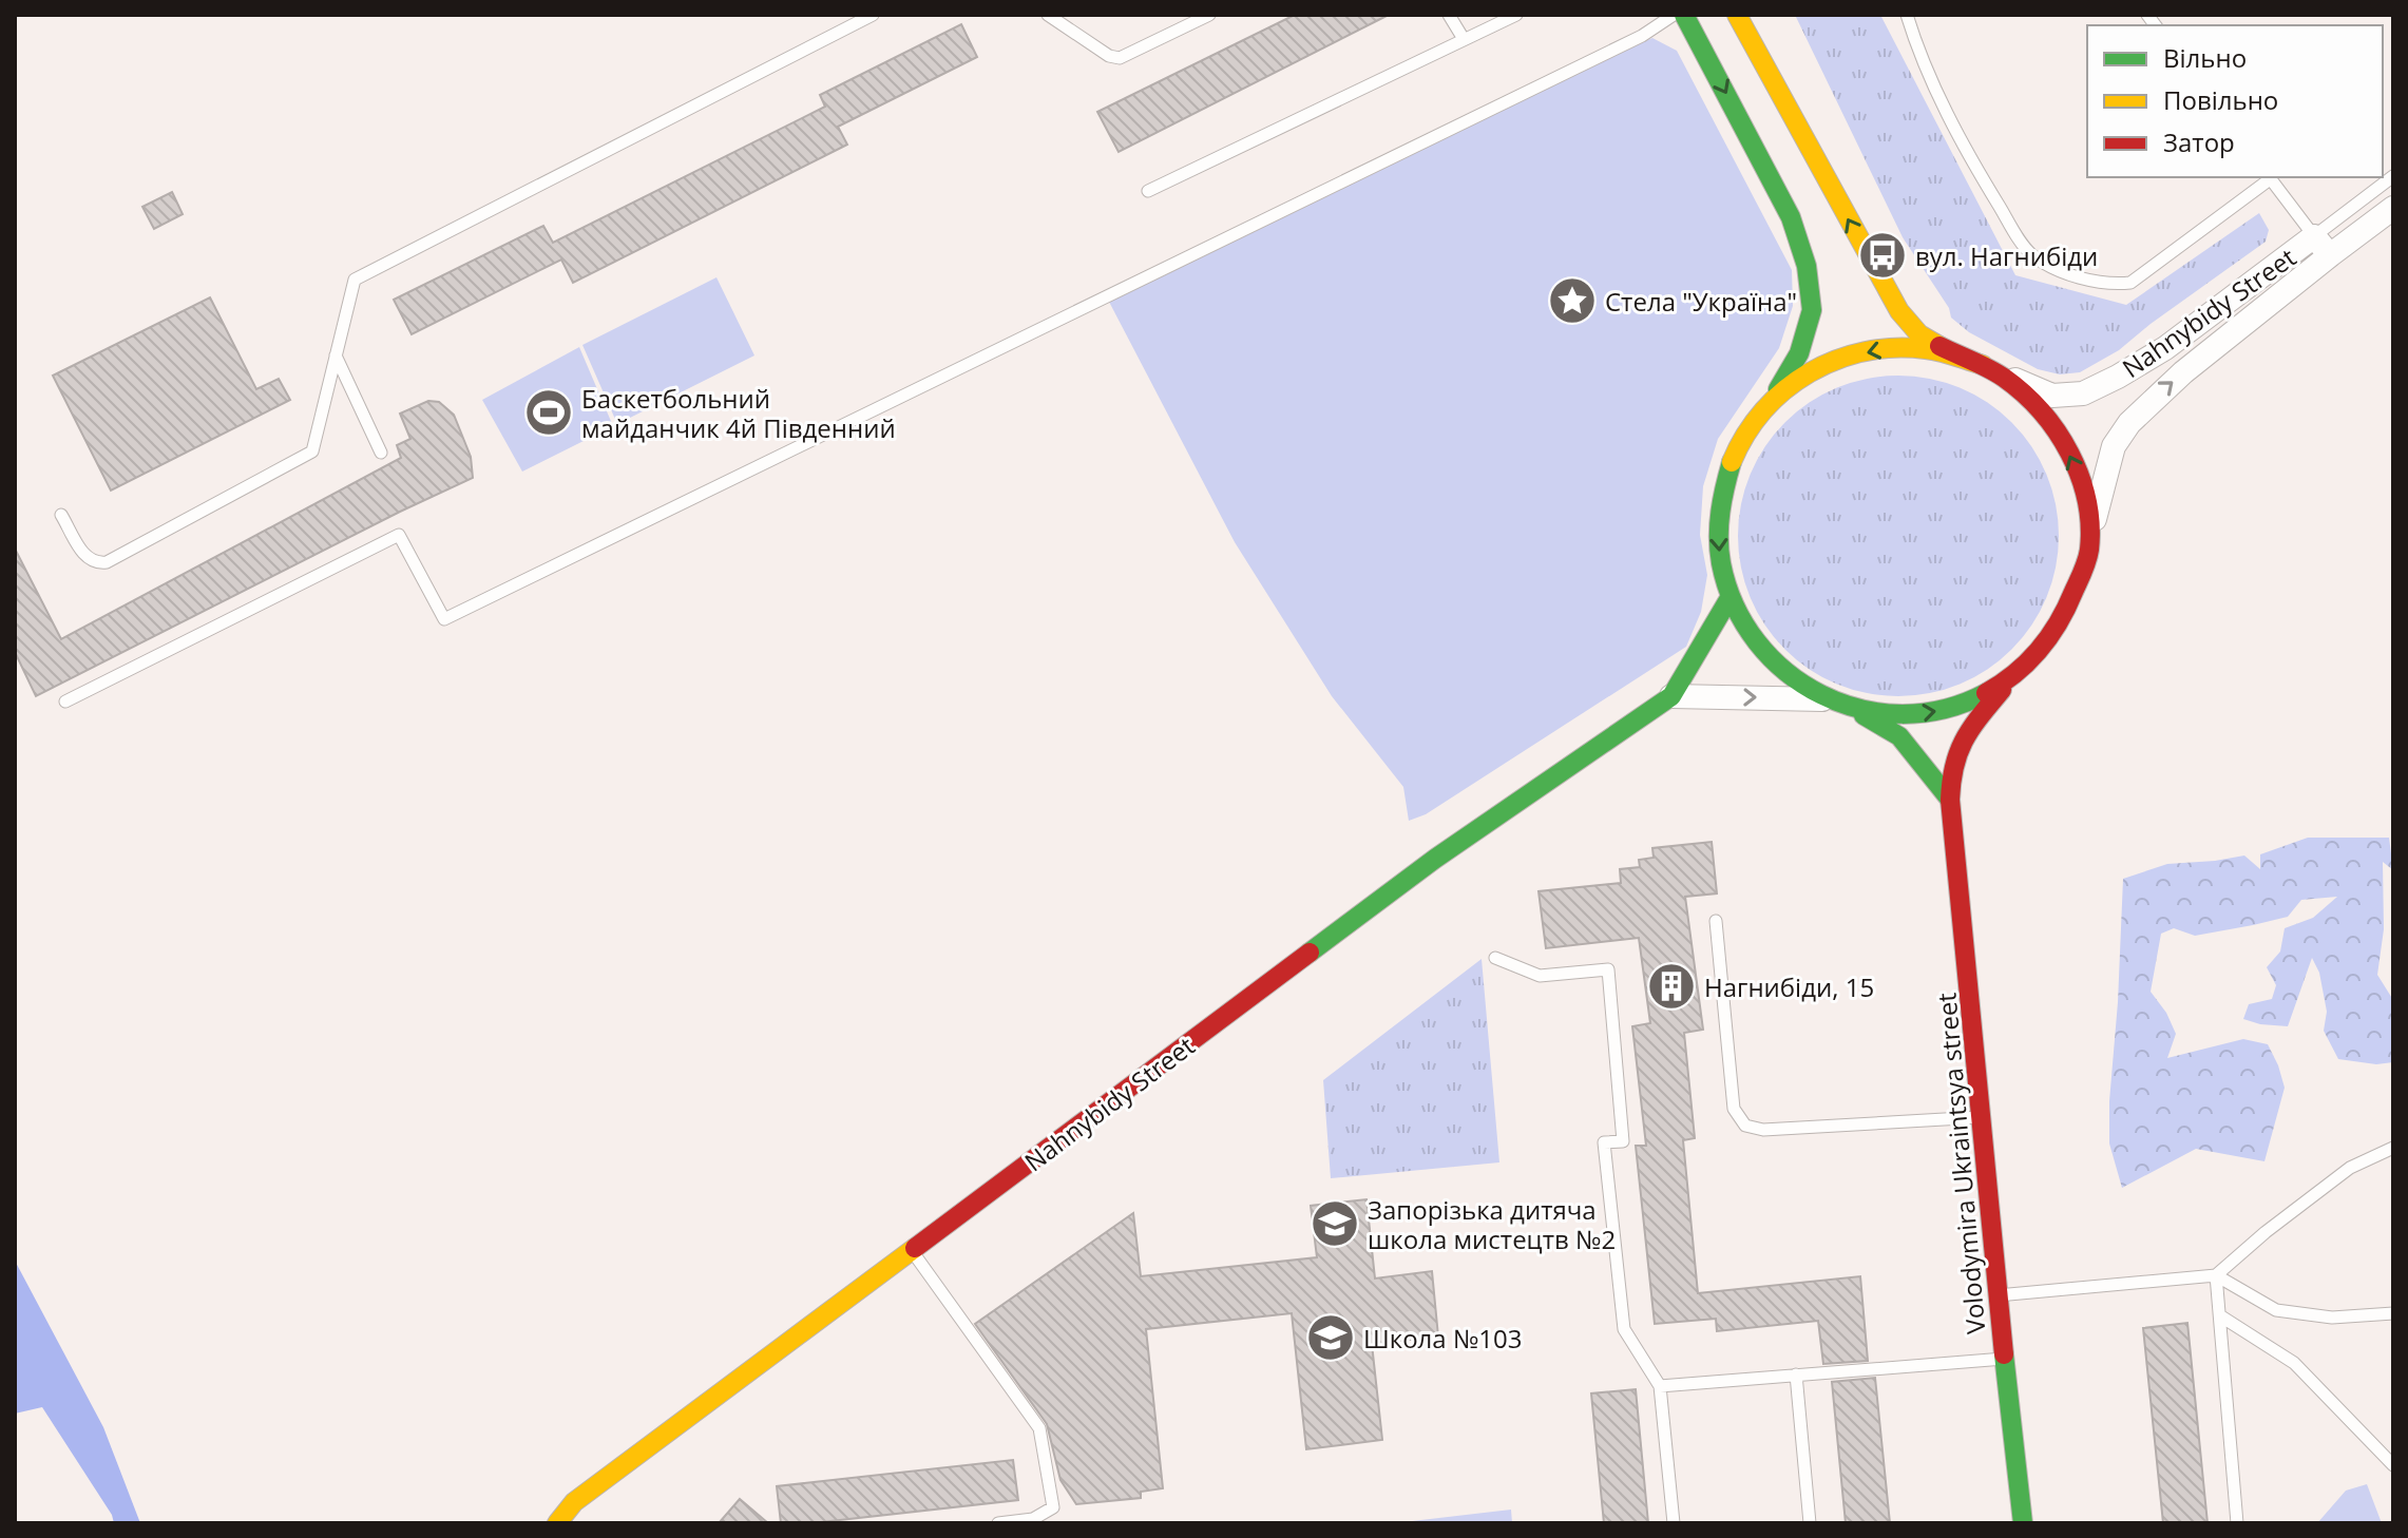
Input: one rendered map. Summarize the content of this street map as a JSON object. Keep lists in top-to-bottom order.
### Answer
{
  "streets": {
    "street": ["Nahnybidy Street", "Volodymira Ukraintsya street"]
  },
  "crossings": [
    ["Nahnybidy Street", "Volodymira Ukraintsya street"]
  ],
  "places": {
    "bus stop": ["вул. Нагнибіди"],
    "place": ["Стела \"Україна\""],
    "sports": ["Баскетбольний майданчик 4й Південний"],
    "building": ["Нагнибіди, 15"],
    "school or university": ["Запорізька дитяча школа мистецтв №2", "Школа №103"]
  },
  "legend": ["Вільно", "Повільно", "Затор"]
}
